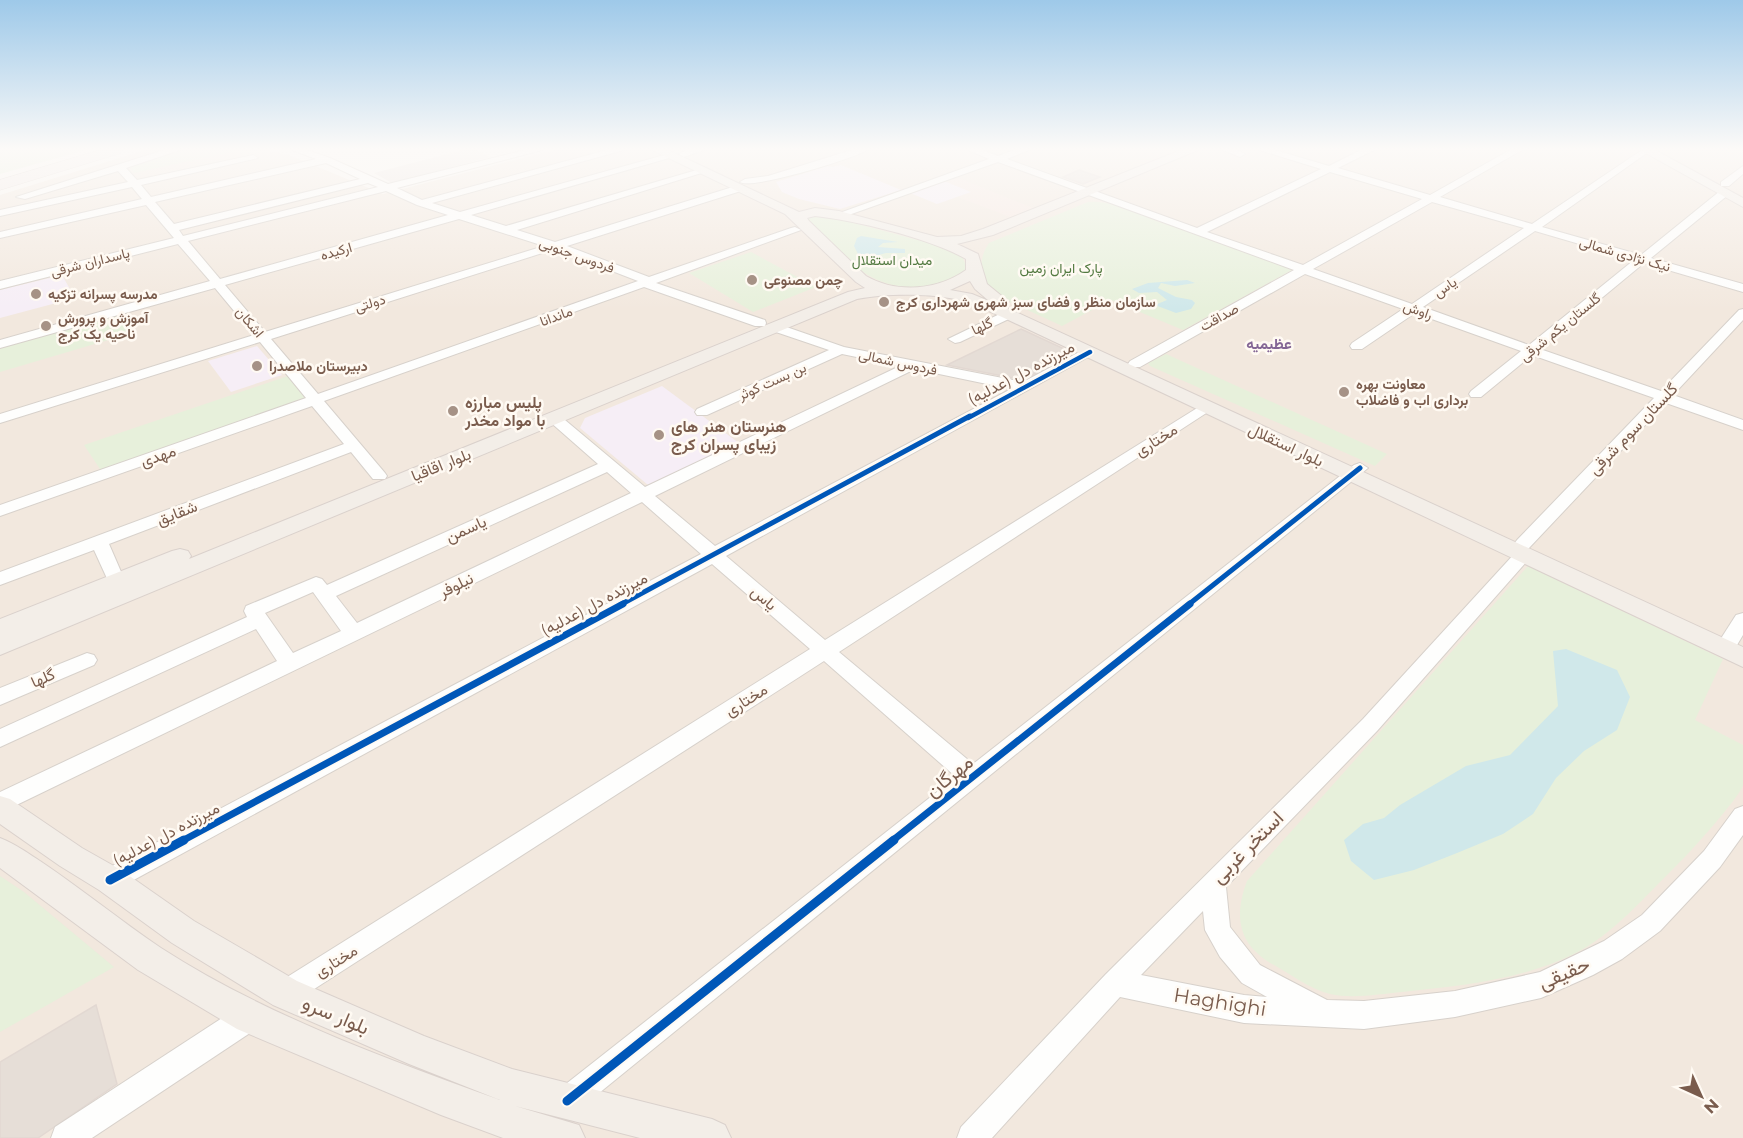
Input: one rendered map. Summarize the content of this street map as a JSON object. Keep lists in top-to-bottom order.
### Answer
{
  "streets": {
    "main road": ["بلوار استقلال", "بلوار اقاقیا", "بلوار سرو"],
    "street": [
      "ارکیده",
      "نیک نژادی شمالی",
      "فردوس جنوبی",
      "پاسداران شرقی",
      "یاس",
      "دولتی",
      "راوش",
      "ماندانا",
      "صداقت",
      "اشکان",
      "گلها",
      "گلستان یکم شرقی",
      "فردوس شمالی",
      "میرزنده دل (عدلیه)",
      "بن بست کوثر",
      "گلستان سوم شرقی",
      "مختاری",
      "مهدی",
      "شقایق",
      "یاسمن",
      "نیلوفر",
      "مهرگان",
      "استخر غربی",
      "حقیقی",
      "Haghighi"
    ]
  },
  "crossings": [
    ["ارکیده", "فردوس جنوبی"],
    ["ارکیده", "اشکان"],
    ["نیک نژادی شمالی", "یاس"],
    ["نیک نژادی شمالی", "گلستان یکم شرقی"],
    ["فردوس جنوبی", "دولتی"],
    ["فردوس جنوبی", "ماندانا"],
    ["فردوس جنوبی", "فردوس شمالی"],
    ["فردوس جنوبی", "بلوار اقاقیا"],
    ["پاسداران شرقی", "اشکان"],
    ["یاس", "راوش"],
    ["یاس", "میرزنده دل (عدلیه)"],
    ["یاس", "مختاری"],
    ["یاس", "بلوار اقاقیا"],
    ["یاس", "یاسمن"],
    ["یاس", "نیلوفر"],
    ["یاس", "مهرگان"],
    ["دولتی", "اشکان"],
    ["راوش", "صداقت"],
    ["راوش", "گلستان یکم شرقی"],
    ["راوش", "گلستان سوم شرقی"],
    ["ماندانا", "اشکان"],
    ["ماندانا", "مهدی"],
    ["صداقت", "بلوار استقلال"],
    ["اشکان", "مهدی"],
    ["اشکان", "بلوار اقاقیا"],
    ["اشکان", "شقایق"],
    ["گلها", "بلوار استقلال"],
    ["فردوس شمالی", "میرزنده دل (عدلیه)"],
    ["فردوس شمالی", "بن بست کوثر"],
    ["فردوس شمالی", "بلوار اقاقیا"],
    ["فردوس شمالی", "نیلوفر"],
    ["میرزنده دل (عدلیه)", "بلوار استقلال"],
    ["میرزنده دل (عدلیه)", "بلوار سرو"],
    ["گلستان سوم شرقی", "بلوار استقلال"],
    ["گلستان سوم شرقی", "استخر غربی"],
    ["مختاری", "بلوار استقلال"],
    ["مختاری", "بلوار سرو"],
    ["بلوار استقلال", "مهرگان"],
    ["بلوار استقلال", "استخر غربی"],
    ["مهرگان", "بلوار سرو"],
    ["استخر غربی", "Haghighi"],
    ["حقیقی", "Haghighi"]
  ],
  "districts": ["عظیمیه"],
  "parks": ["میدان استقلال", "پارک ایران زمین"],
  "places": [
    "چمن مصنوعی",
    "مدرسه پسرانه تزکیه",
    "سازمان منظر و فضای سبز شهری شهرداری کرج",
    "آموزش و پرورش ناحیه یک کرج",
    "دبیرستان ملاصدرا",
    "معاونت بهره برداری اب و فاضلاب",
    "پلیس مبارزه با مواد مخدر",
    "هنرستان هنر های زیبای پسران کرج"
  ],
  "north": "bottom right"
}
